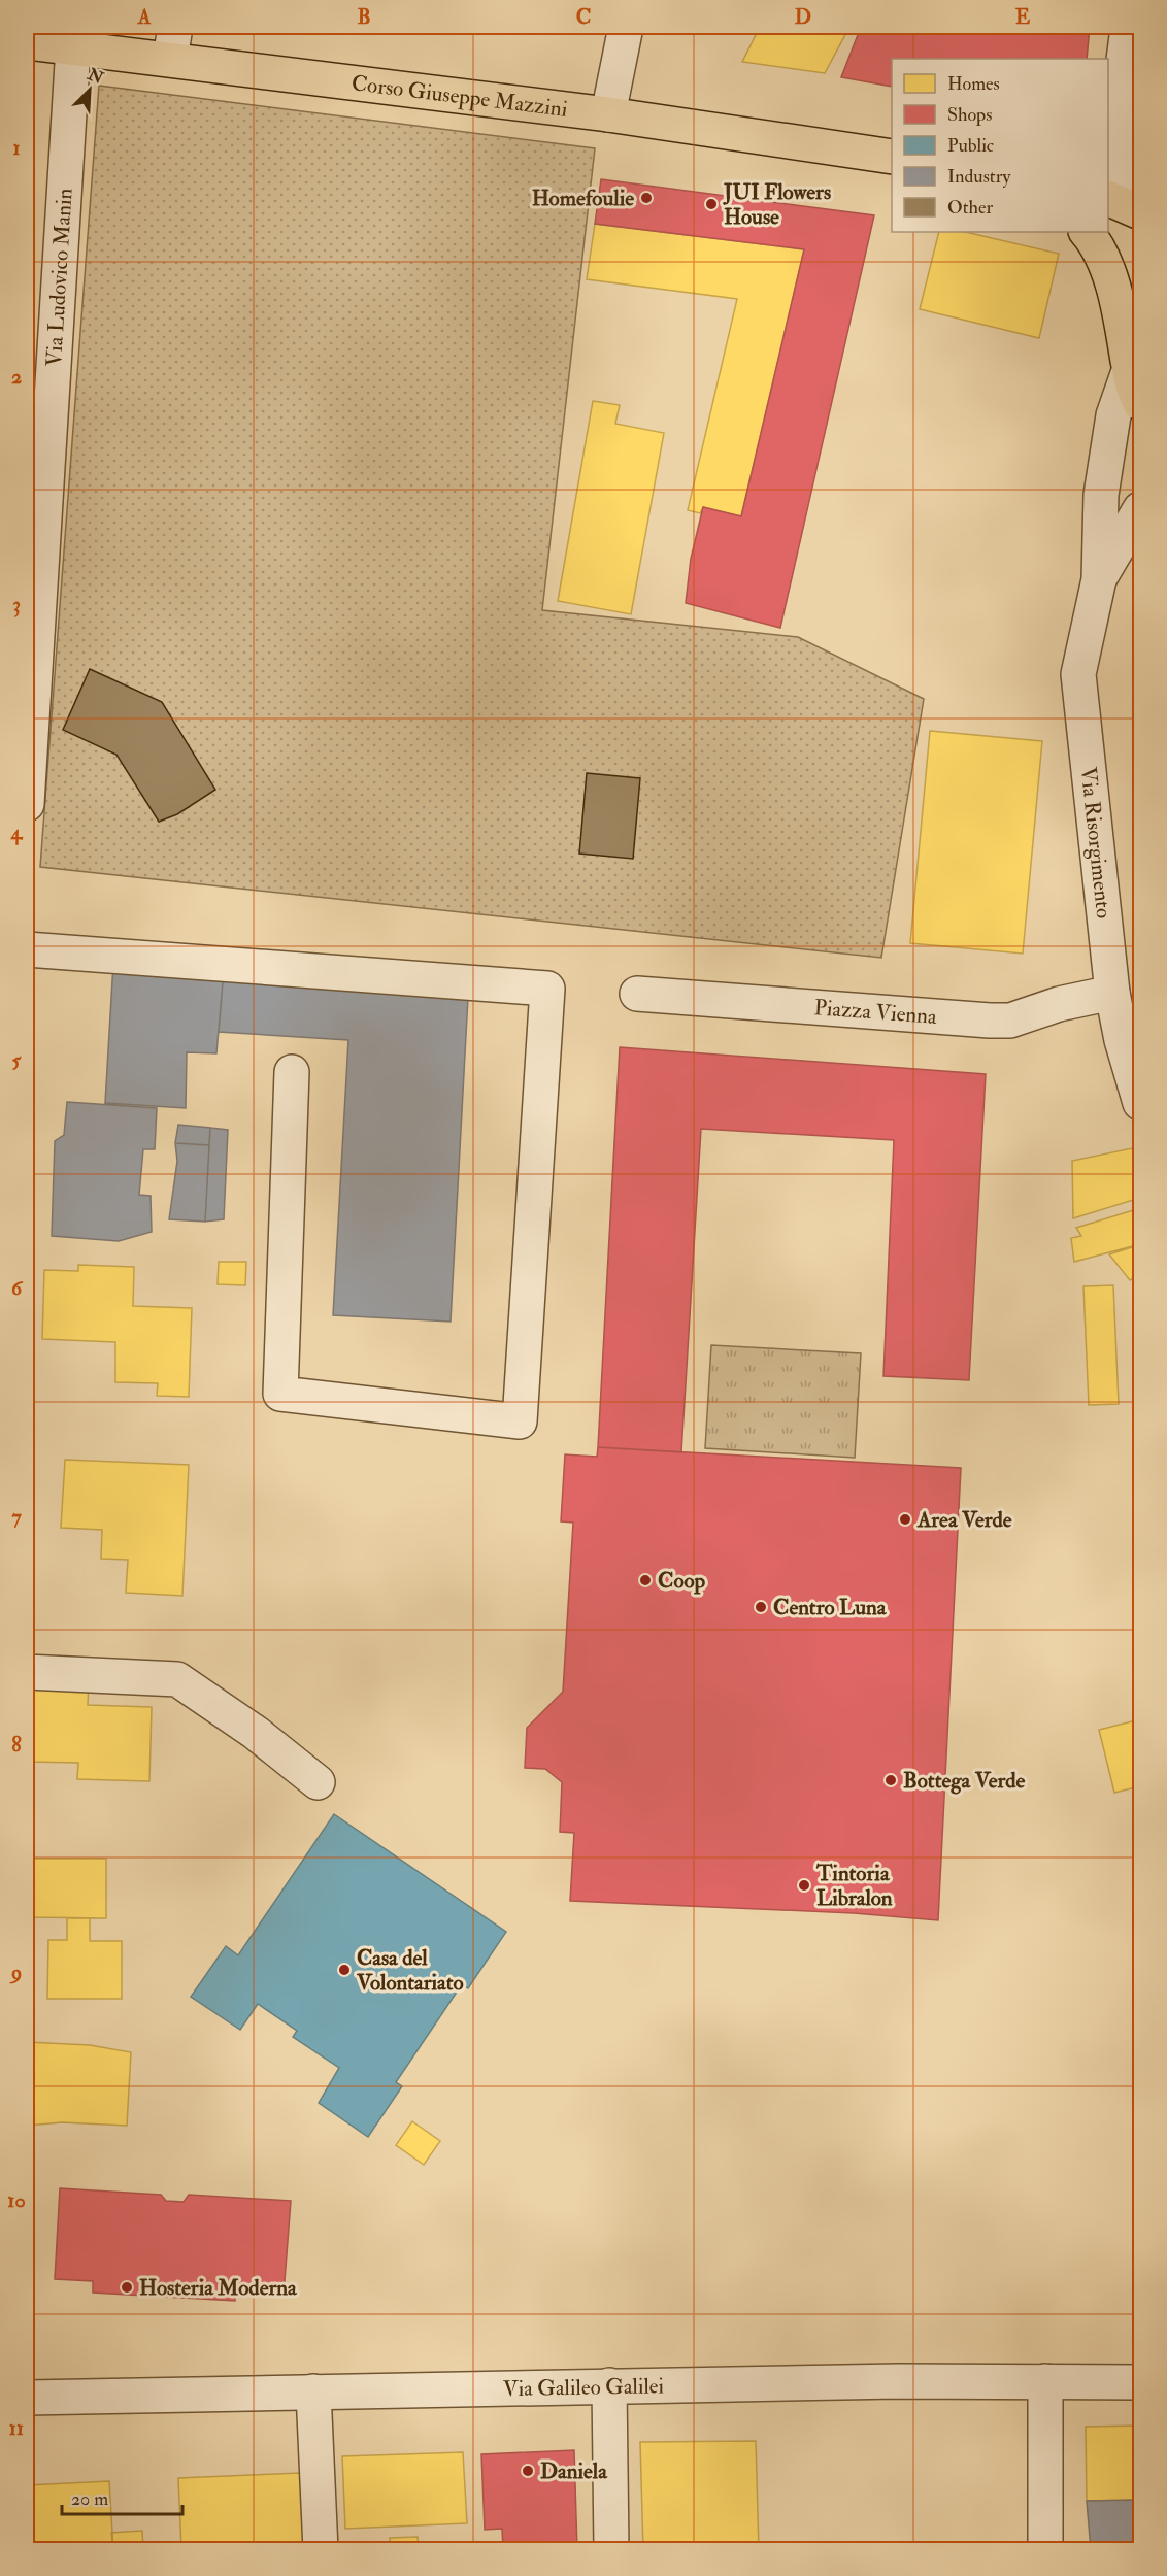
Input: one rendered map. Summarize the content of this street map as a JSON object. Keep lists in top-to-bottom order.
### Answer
{
  "streets": {
    "main road": ["Corso Giuseppe Mazzini"],
    "street": [
      "Via Ludovico Manin",
      "Via Risorgimento",
      "Piazza Vienna",
      "Via Galileo Galilei"
    ]
  },
  "crossings": [
    ["Corso Giuseppe Mazzini", "Via Ludovico Manin"],
    ["Via Risorgimento", "Piazza Vienna"]
  ],
  "places": [
    "Homefoulie",
    "JUI Flowers House",
    "Area Verde",
    "Coop",
    "Centro Luna",
    "Bottega Verde",
    "Tintoria Libralon",
    "Casa del Volontariato",
    "Hosteria Moderna",
    "Daniela"
  ],
  "legend": [
    "Homes",
    "Shops",
    "Public",
    "Industry",
    "Other"
  ],
  "scale_bar": "20 m",
  "north": "top right",
  "grid": {
    "columns": [
      "A",
      "B",
      "C",
      "D",
      "E"
    ],
    "rows": [
      "1",
      "2",
      "3",
      "4",
      "5",
      "6",
      "7",
      "8",
      "9",
      "10",
      "11"
    ]
  }
}
